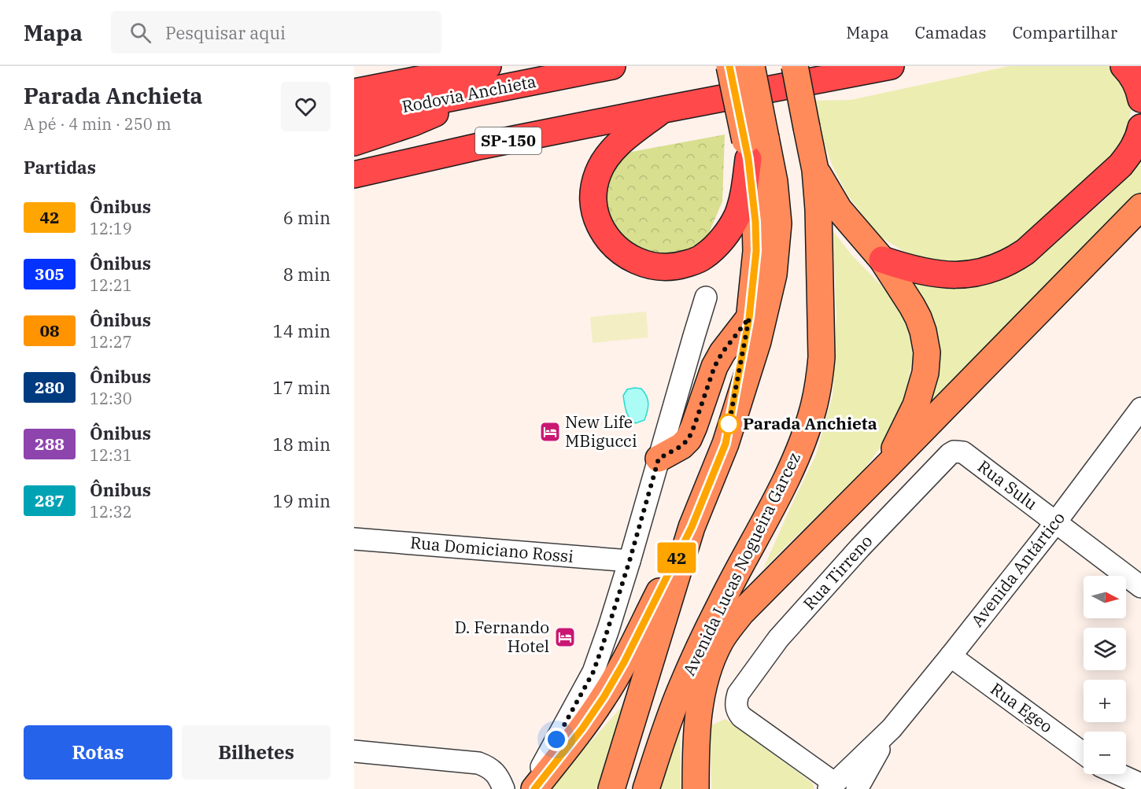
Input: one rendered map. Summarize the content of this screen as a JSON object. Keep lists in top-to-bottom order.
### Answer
{
  "streets": {
    "highway": ["Rodovia Anchieta", "SP-150"],
    "main road": ["Avenida Lucas Nogueira Garcez"],
    "street": [
      "Rua Sulu",
      "Rua Domiciano Rossi",
      "Avenida Antártico",
      "Rua Tirreno",
      "Rua Egeo"
    ]
  },
  "crossings": [
    ["Rua Sulu", "Avenida Antártico"],
    ["Rua Sulu", "Rua Tirreno"],
    ["Avenida Antártico", "Rua Tirreno"],
    ["Avenida Antártico", "Rua Egeo"]
  ],
  "places": {
    "other": ["Parada Anchieta"],
    "hotel": ["New Life MBigucci", "D. Fernando Hotel"]
  },
  "lines": ["bus line 42"],
  "north": "right",
  "page": {
    "header": "Mapa",
    "search": "Pesquisar aqui",
    "nav": ["Mapa", "Camadas", "Compartilhar"],
    "heading": [
      ["Parada Anchieta", "A pé · 4 min · 250 m"],
      "Partidas"
    ],
    "on_map": "42",
    "list": [
      {
        "mark": "42",
        "name": "Ônibus",
        "note": "12:19",
        "value": "6 min"
      },
      {
        "mark": "305",
        "name": "Ônibus",
        "note": "12:21",
        "value": "8 min"
      },
      {
        "mark": "08",
        "name": "Ônibus",
        "note": "12:27",
        "value": "14 min"
      },
      {
        "mark": "280",
        "name": "Ônibus",
        "note": "12:30",
        "value": "17 min"
      },
      {
        "mark": "288",
        "name": "Ônibus",
        "note": "12:31",
        "value": "18 min"
      },
      {
        "mark": "287",
        "name": "Ônibus",
        "note": "12:32",
        "value": "19 min"
      }
    ],
    "map_buttons": ["+", "−"],
    "buttons": ["Rotas", "Bilhetes"]
  }
}
